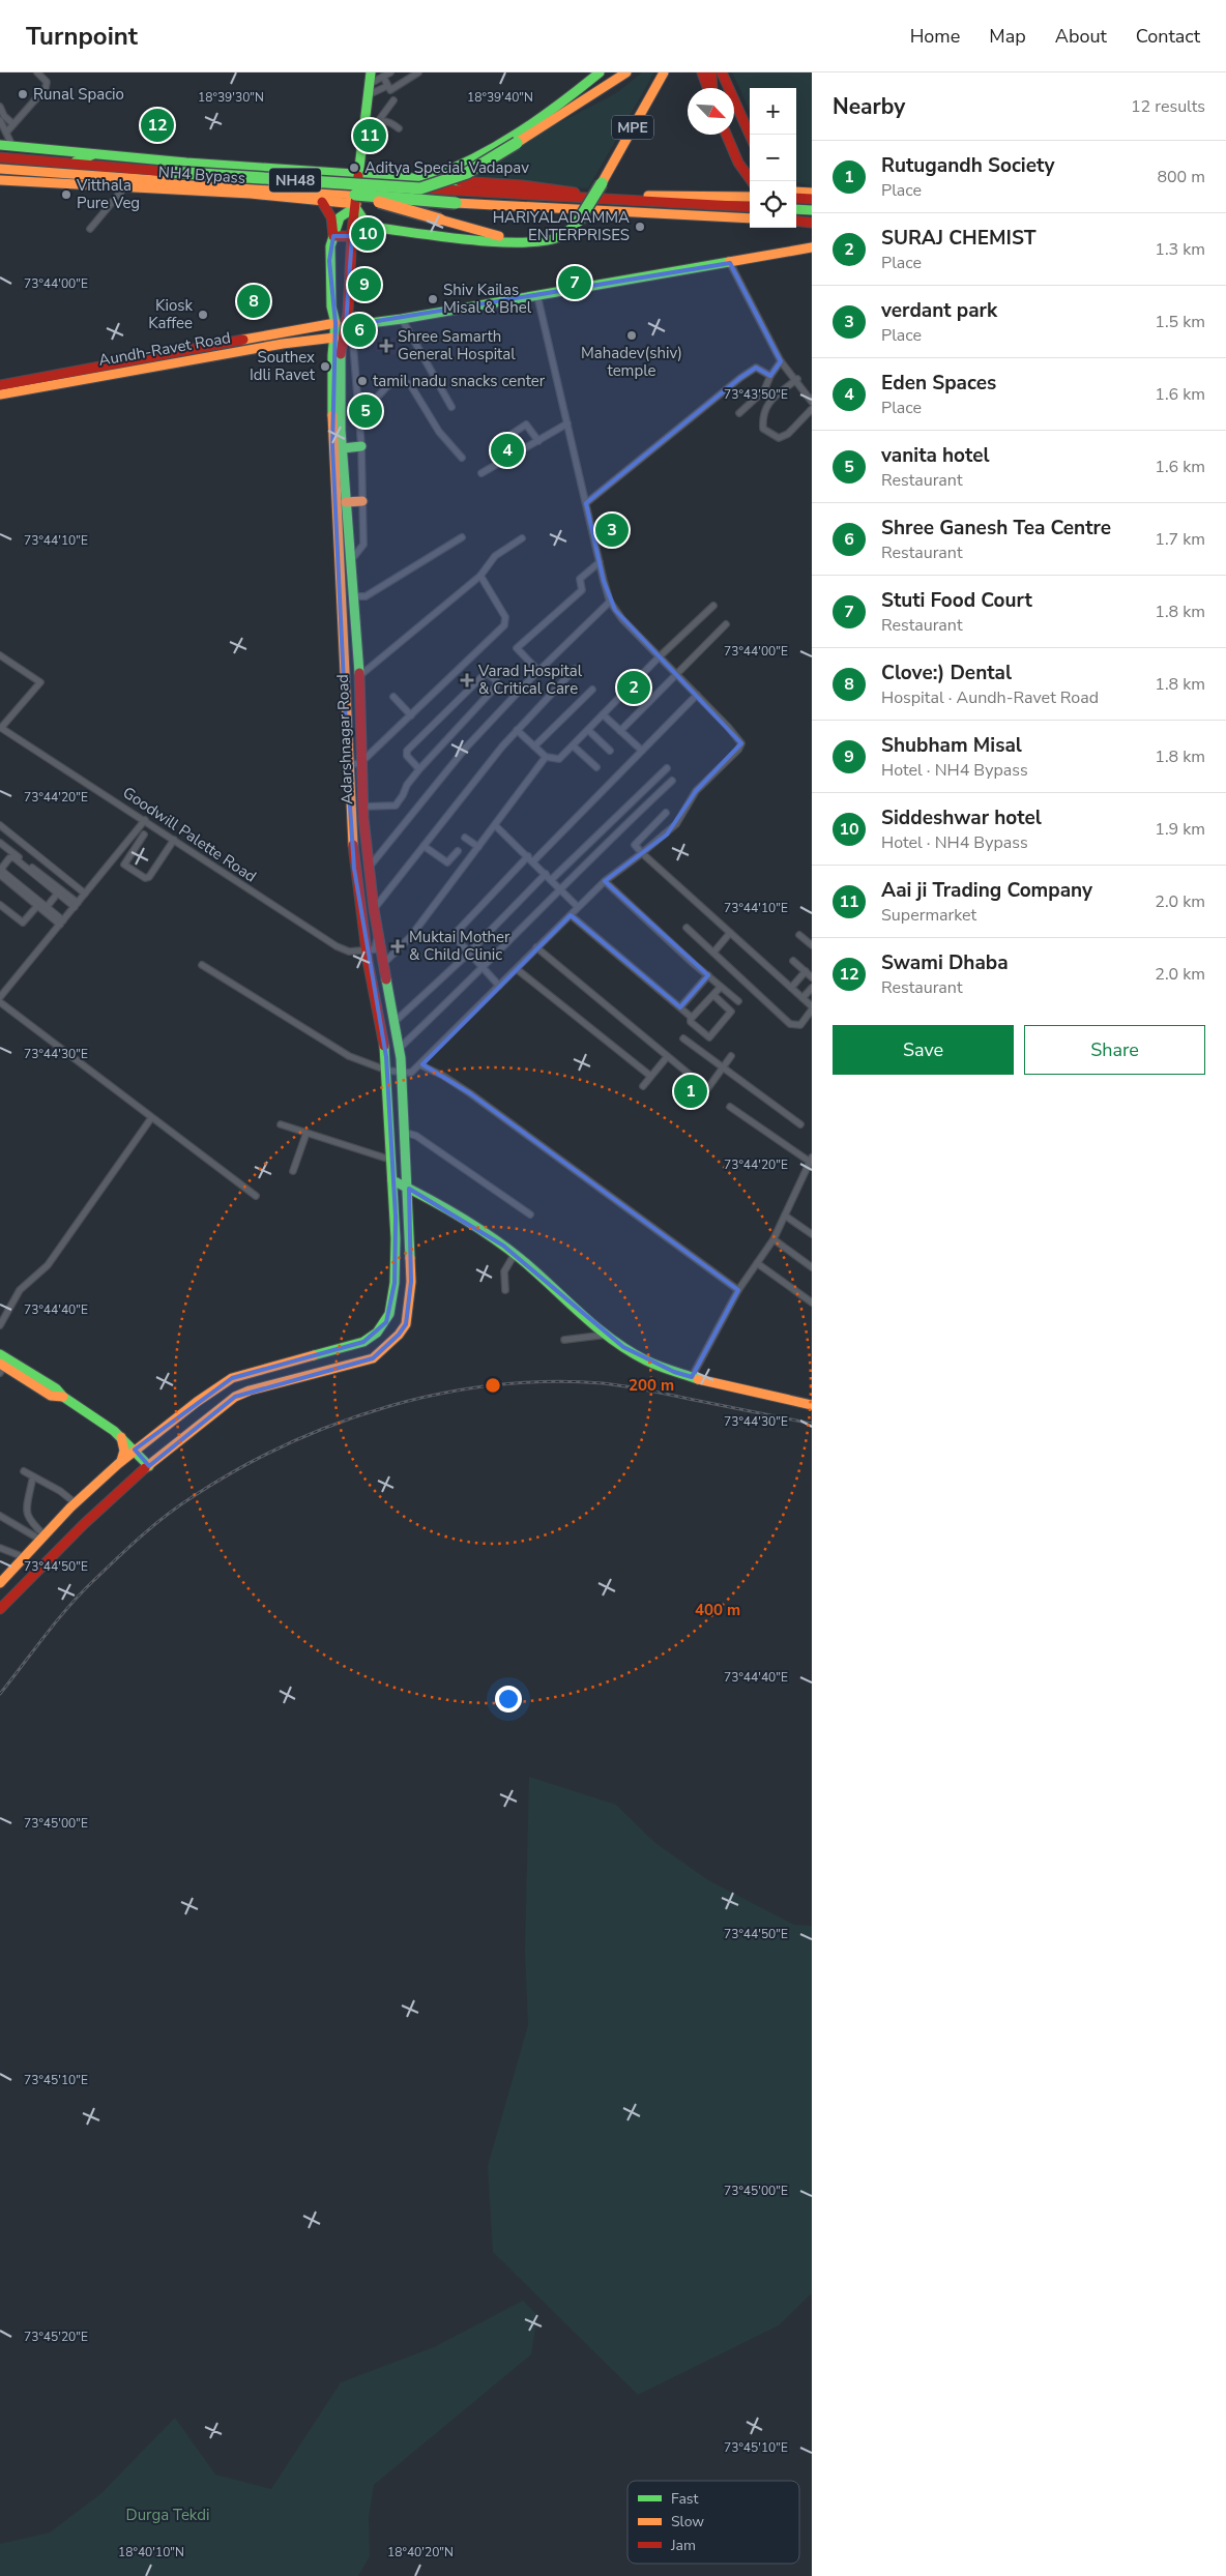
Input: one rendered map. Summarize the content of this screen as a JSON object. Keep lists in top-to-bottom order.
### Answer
{
  "streets": {
    "main road": [
      "MPE",
      "NH4 Bypass",
      "NH48",
      "Aundh-Ravet Road",
      "Adarshnagar Road"
    ],
    "street": ["Goodwill Palette Road"]
  },
  "crossings": [
    ["MPE", "NH4 Bypass"],
    ["MPE", "NH48"],
    ["NH4 Bypass", "NH48"],
    ["Aundh-Ravet Road", "Adarshnagar Road"],
    ["Adarshnagar Road", "Goodwill Palette Road"]
  ],
  "parks": ["Durga Tekdi"],
  "places": {
    "other": [
      "Runal Spacio",
      "Aditya Special Vadapav",
      "Vitthala Pure Veg",
      "HARIYALADAMMA ENTERPRISES",
      "Shiv Kailas Misal & Bhel",
      "Kiosk Kaffee",
      "Mahadev(shiv) temple",
      "Southex Idli Ravet",
      "tamil nadu snacks center"
    ],
    "health": ["Shree Samarth General Hospital", "Varad Hospital & Critical Care", "Muktai Mother & Child Clinic"]
  },
  "legend": ["Fast", "Slow", "Jam"],
  "north": "bottom right",
  "page": {
    "header": "Turnpoint",
    "nav": [
      "Home",
      "Map",
      "About",
      "Contact"
    ],
    "heading": ["Nearby", "12 results"],
    "map_buttons": ["+", "−"],
    "pins": [
      "12",
      "11",
      "10",
      "7",
      "9",
      "8",
      "6",
      "5",
      "4",
      "3",
      "2",
      "1"
    ],
    "list": [
      {
        "mark": "1",
        "name": "Rutugandh Society",
        "note": "Place",
        "value": "800 m"
      },
      {
        "mark": "2",
        "name": "SURAJ CHEMIST",
        "note": "Place",
        "value": "1.3 km"
      },
      {
        "mark": "3",
        "name": "verdant park",
        "note": "Place",
        "value": "1.5 km"
      },
      {
        "mark": "4",
        "name": "Eden Spaces",
        "note": "Place",
        "value": "1.6 km"
      },
      {
        "mark": "5",
        "name": "vanita hotel",
        "note": "Restaurant",
        "value": "1.6 km"
      },
      {
        "mark": "6",
        "name": "Shree Ganesh Tea Centre",
        "note": "Restaurant",
        "value": "1.7 km"
      },
      {
        "mark": "7",
        "name": "Stuti Food Court",
        "note": "Restaurant",
        "value": "1.8 km"
      },
      {
        "mark": "8",
        "name": "Clove:) Dental",
        "note": "Hospital · Aundh-Ravet Road",
        "value": "1.8 km"
      },
      {
        "mark": "9",
        "name": "Shubham Misal",
        "note": "Hotel · NH4 Bypass",
        "value": "1.8 km"
      },
      {
        "mark": "10",
        "name": "Siddeshwar hotel",
        "note": "Hotel · NH4 Bypass",
        "value": "1.9 km"
      },
      {
        "mark": "11",
        "name": "Aai ji Trading Company",
        "note": "Supermarket",
        "value": "2.0 km"
      },
      {
        "mark": "12",
        "name": "Swami Dhaba",
        "note": "Restaurant",
        "value": "2.0 km"
      }
    ],
    "buttons": ["Save", "Share"]
  },
  "coordinates": [
    "18°39'30\"N",
    "18°39'40\"N",
    "73°44'00\"E",
    "73°43'50\"E",
    "73°44'10\"E",
    "73°44'20\"E",
    "73°44'30\"E",
    "73°44'40\"E",
    "73°44'50\"E",
    "73°45'00\"E",
    "73°45'10\"E",
    "73°45'20\"E",
    "18°40'10\"N",
    "18°40'20\"N"
  ],
  "rings": ["200 m", "400 m"]
}
